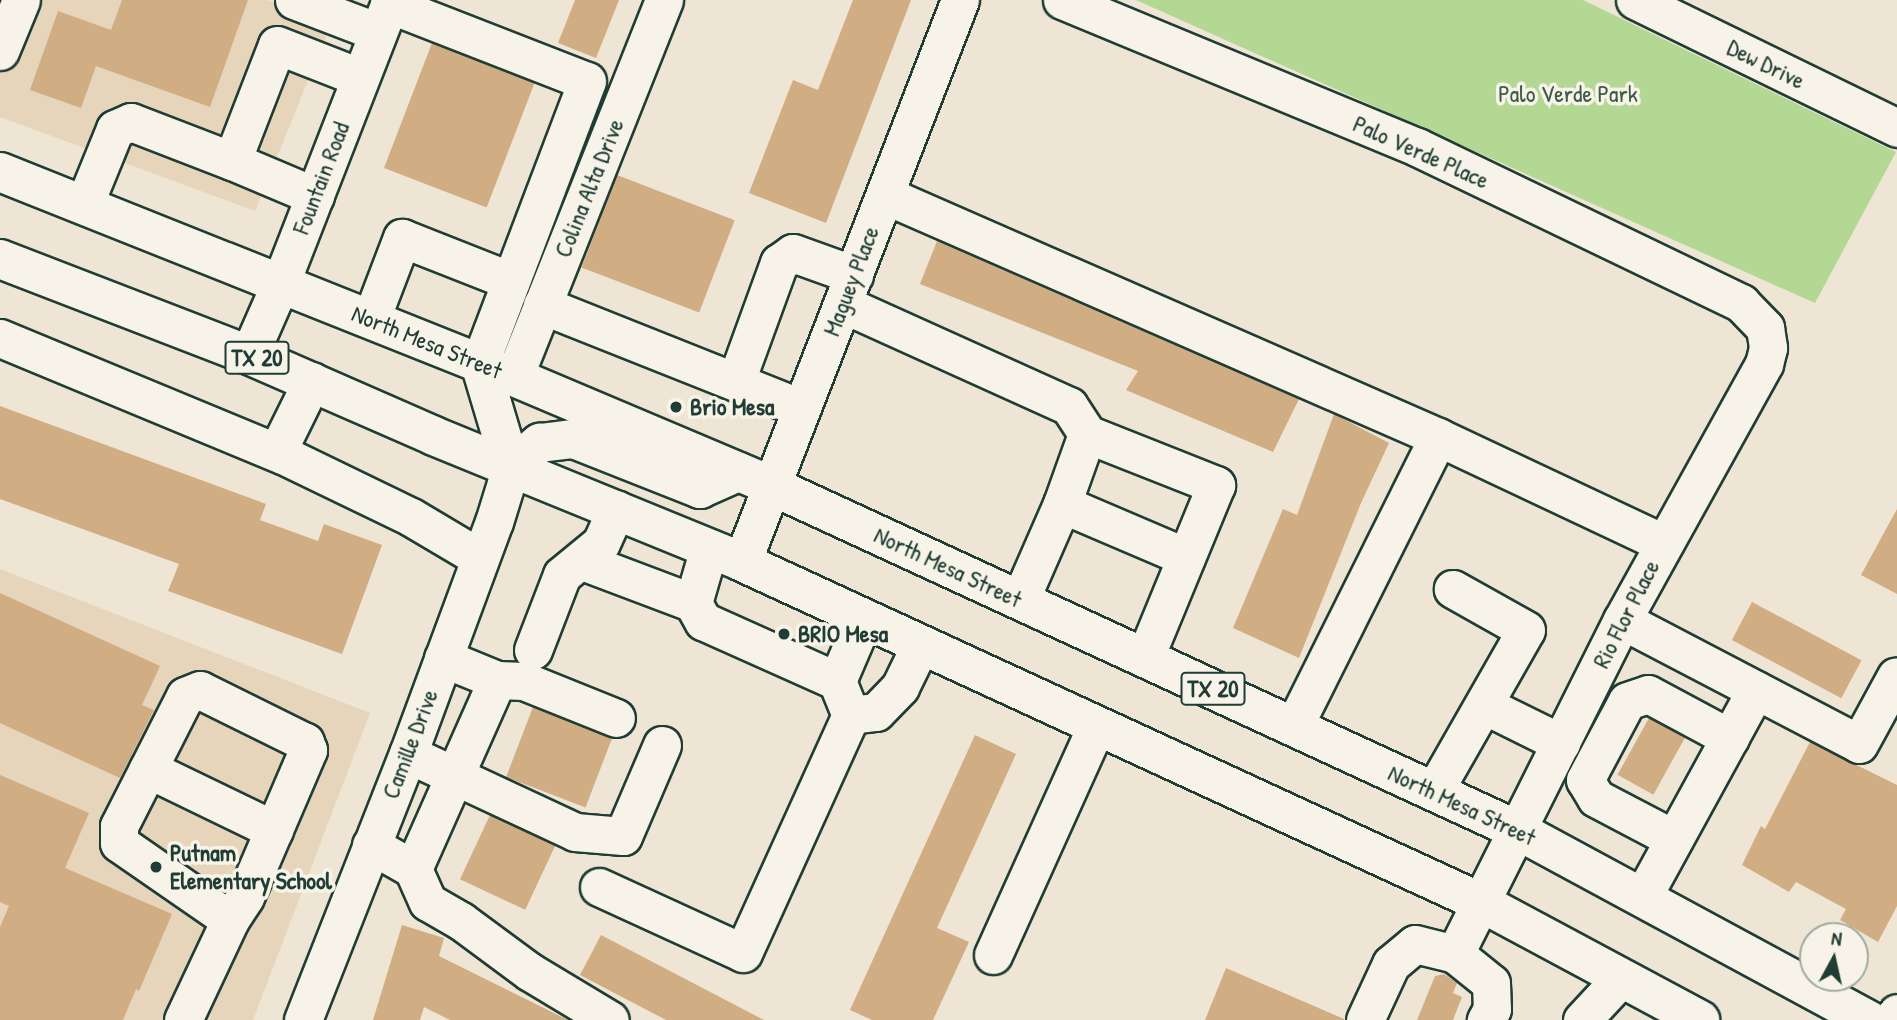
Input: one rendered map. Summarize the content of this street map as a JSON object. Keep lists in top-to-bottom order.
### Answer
{
  "streets": {
    "main road": ["North Mesa Street", "TX 20"],
    "street": [
      "Dew Drive",
      "Palo Verde Place",
      "Fountain Road",
      "Colina Alta Drive",
      "Maguey Place",
      "Rio Flor Place",
      "Camille Drive"
    ]
  },
  "crossings": [
    ["Palo Verde Place", "Rio Flor Place"],
    ["Fountain Road", "North Mesa Street"],
    ["Fountain Road", "TX 20"],
    ["Colina Alta Drive", "North Mesa Street"],
    ["Maguey Place", "North Mesa Street"],
    ["Maguey Place", "TX 20"],
    ["North Mesa Street", "Rio Flor Place"],
    ["TX 20", "Rio Flor Place"],
    ["TX 20", "Camille Drive"]
  ],
  "parks": ["Palo Verde Park"],
  "places": ["Brio Mesa", "BRIO Mesa", "Putnam Elementary School"],
  "north": "top"
}
